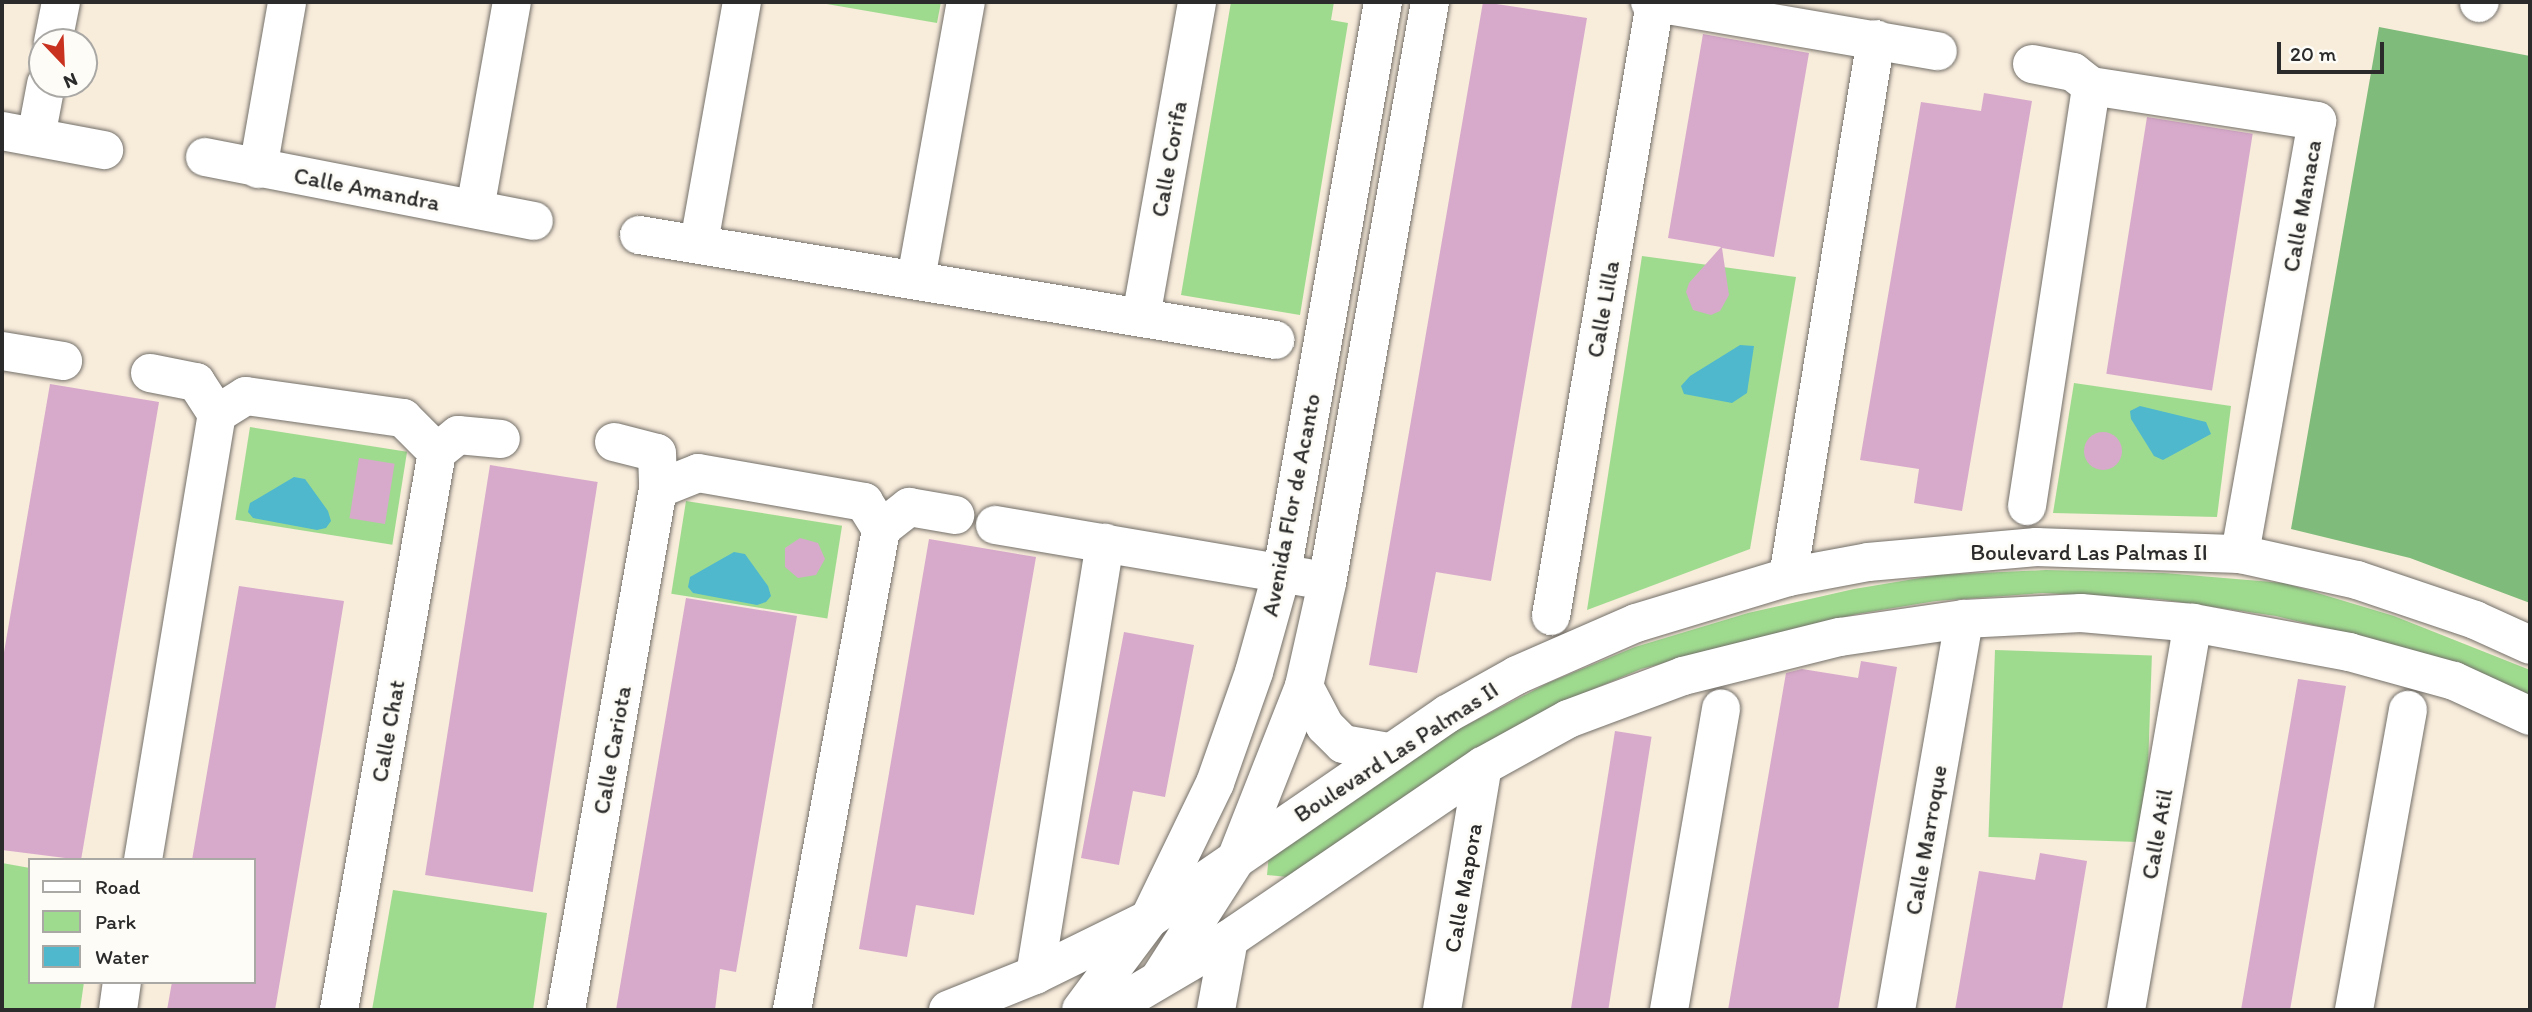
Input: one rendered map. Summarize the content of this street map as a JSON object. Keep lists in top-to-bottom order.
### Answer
{
  "streets": {
    "street": [
      "Calle Corifa",
      "Calle Amandra",
      "Calle Manaca",
      "Calle Lilla",
      "Avenida Flor de Acanto",
      "Boulevard Las Palmas II",
      "Calle Chat",
      "Calle Cariota",
      "Calle Atil",
      "Calle Marroque",
      "Calle Mapora"
    ]
  },
  "crossings": [
    ["Calle Manaca", "Boulevard Las Palmas II"],
    ["Avenida Flor de Acanto", "Boulevard Las Palmas II"]
  ],
  "legend": ["Road", "Park", "Water"],
  "scale_bar": "20 m",
  "north": "bottom right"
}
